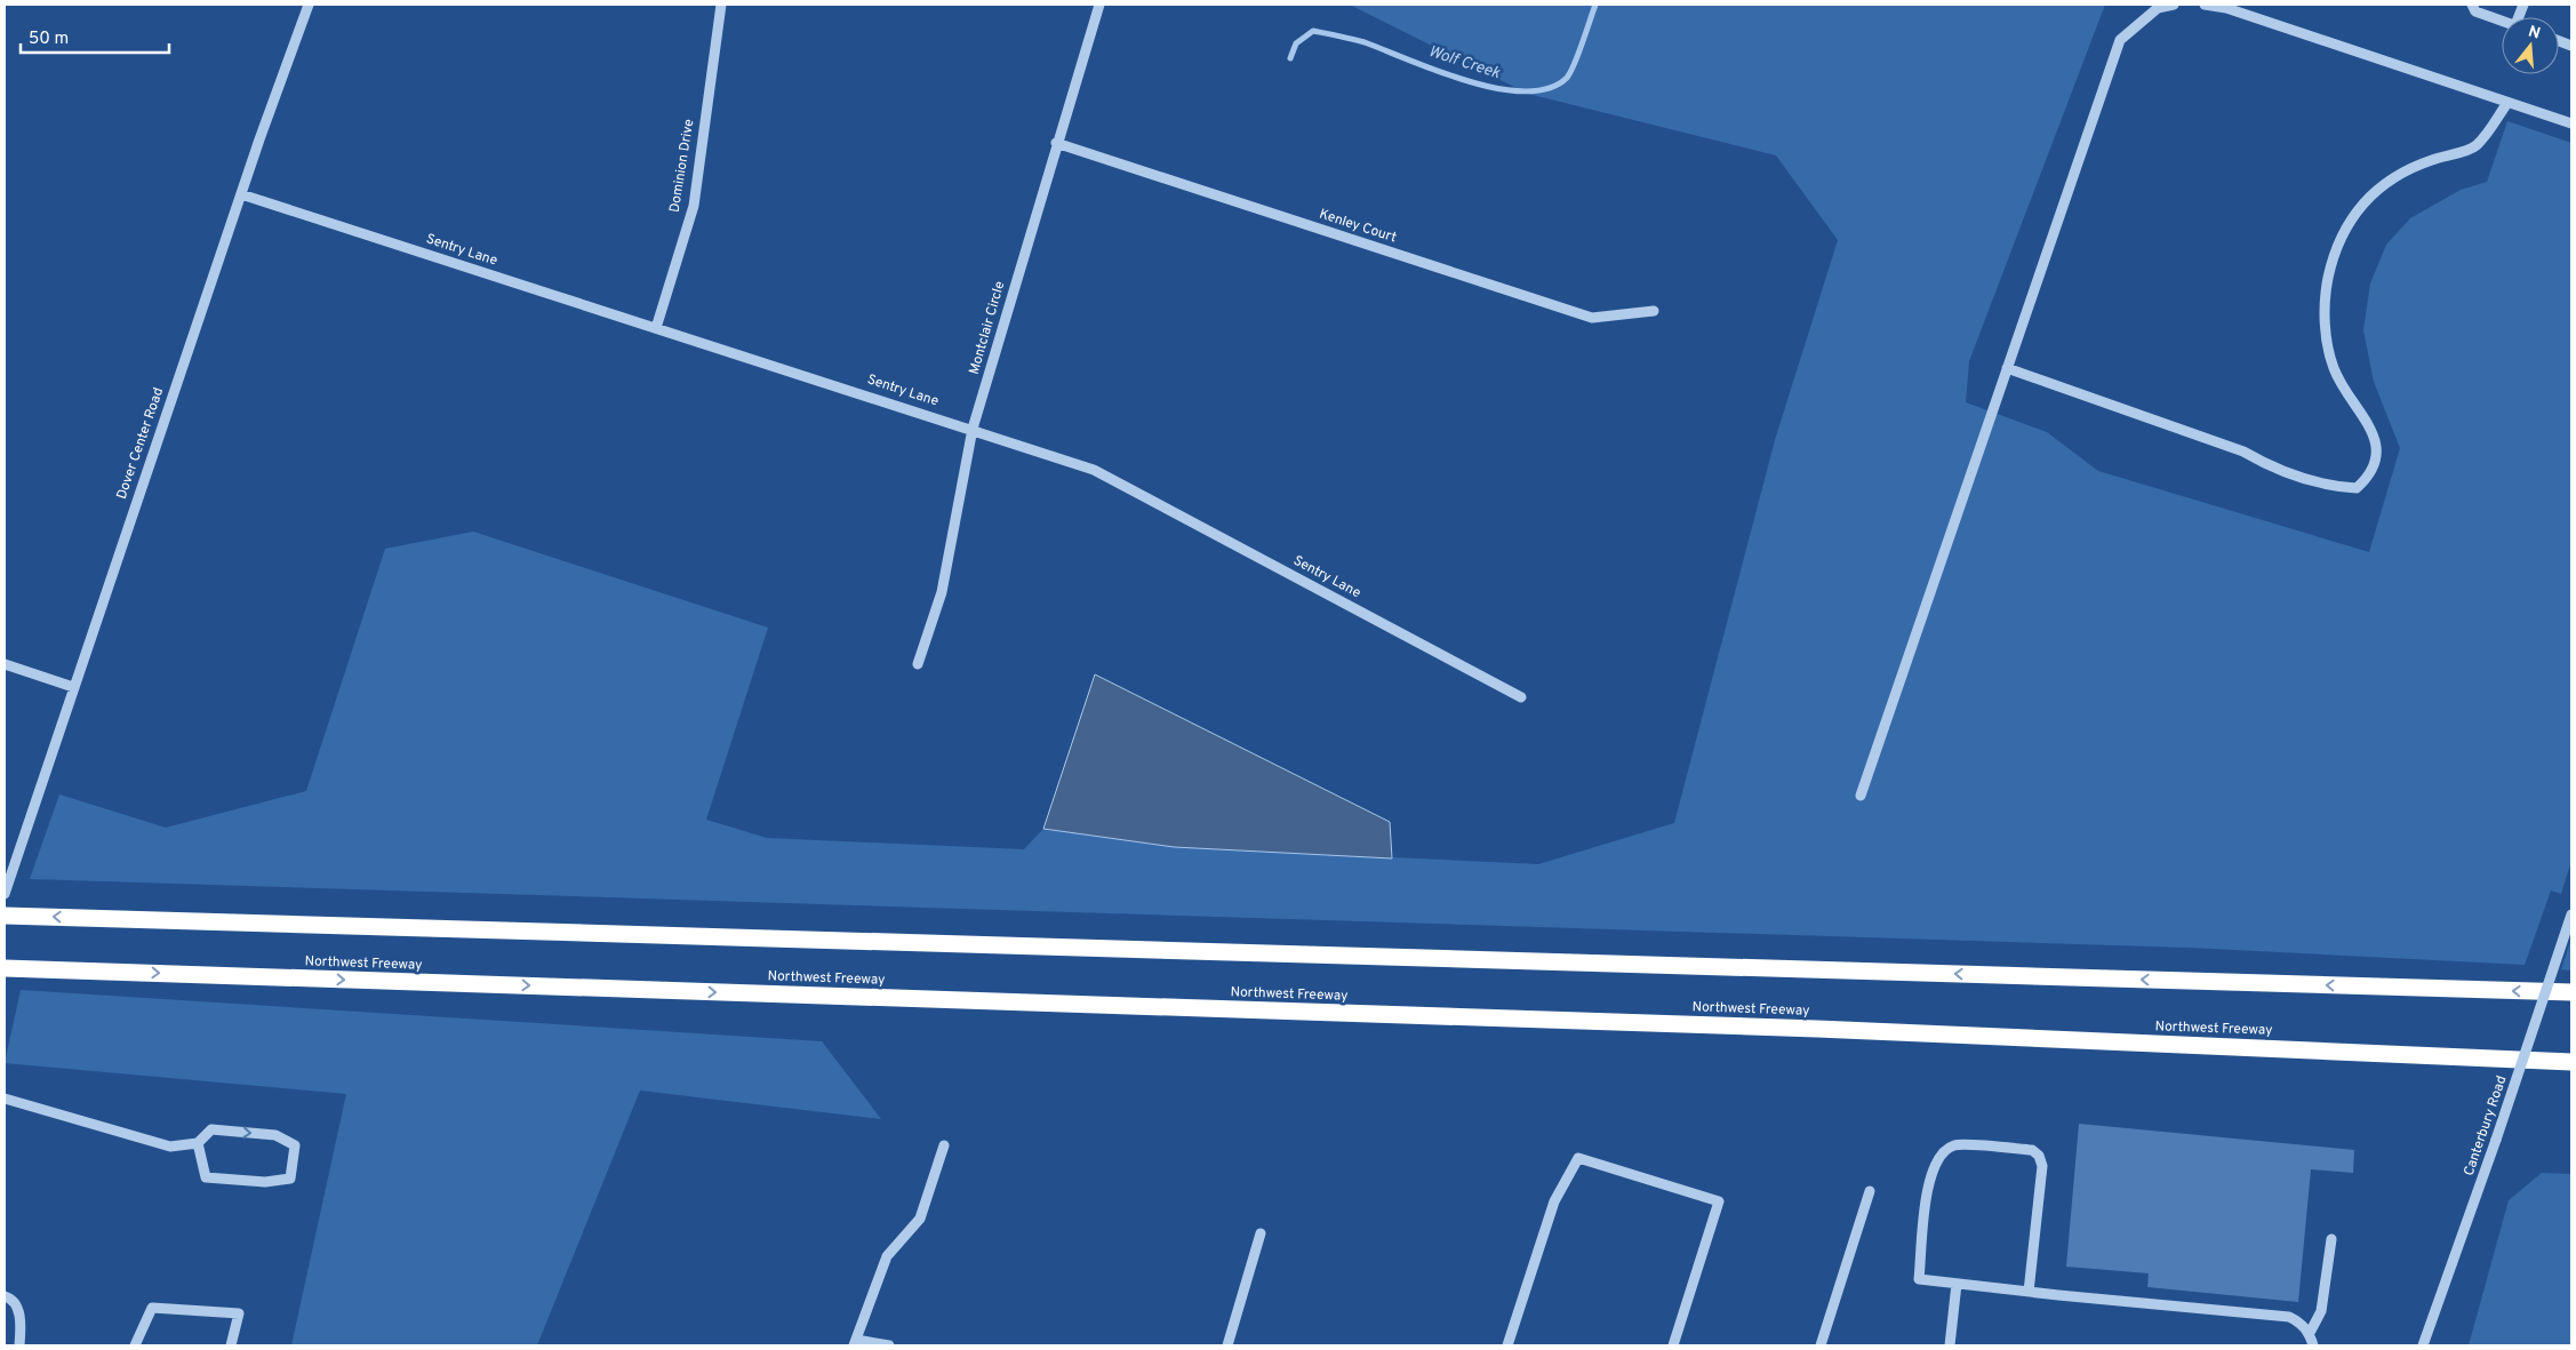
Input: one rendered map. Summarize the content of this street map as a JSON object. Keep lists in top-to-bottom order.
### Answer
{
  "streets": {
    "highway": ["Northwest Freeway"],
    "street": [
      "Dominion Drive",
      "Kenley Court",
      "Sentry Lane",
      "Montclair Circle",
      "Dover Center Road",
      "Canterbury Road"
    ]
  },
  "crossings": [
    ["Dominion Drive", "Sentry Lane"],
    ["Kenley Court", "Montclair Circle"],
    ["Sentry Lane", "Montclair Circle"],
    ["Sentry Lane", "Dover Center Road"]
  ],
  "water": ["Wolf Creek"],
  "scale_bar": "50 m",
  "north": "top"
}
